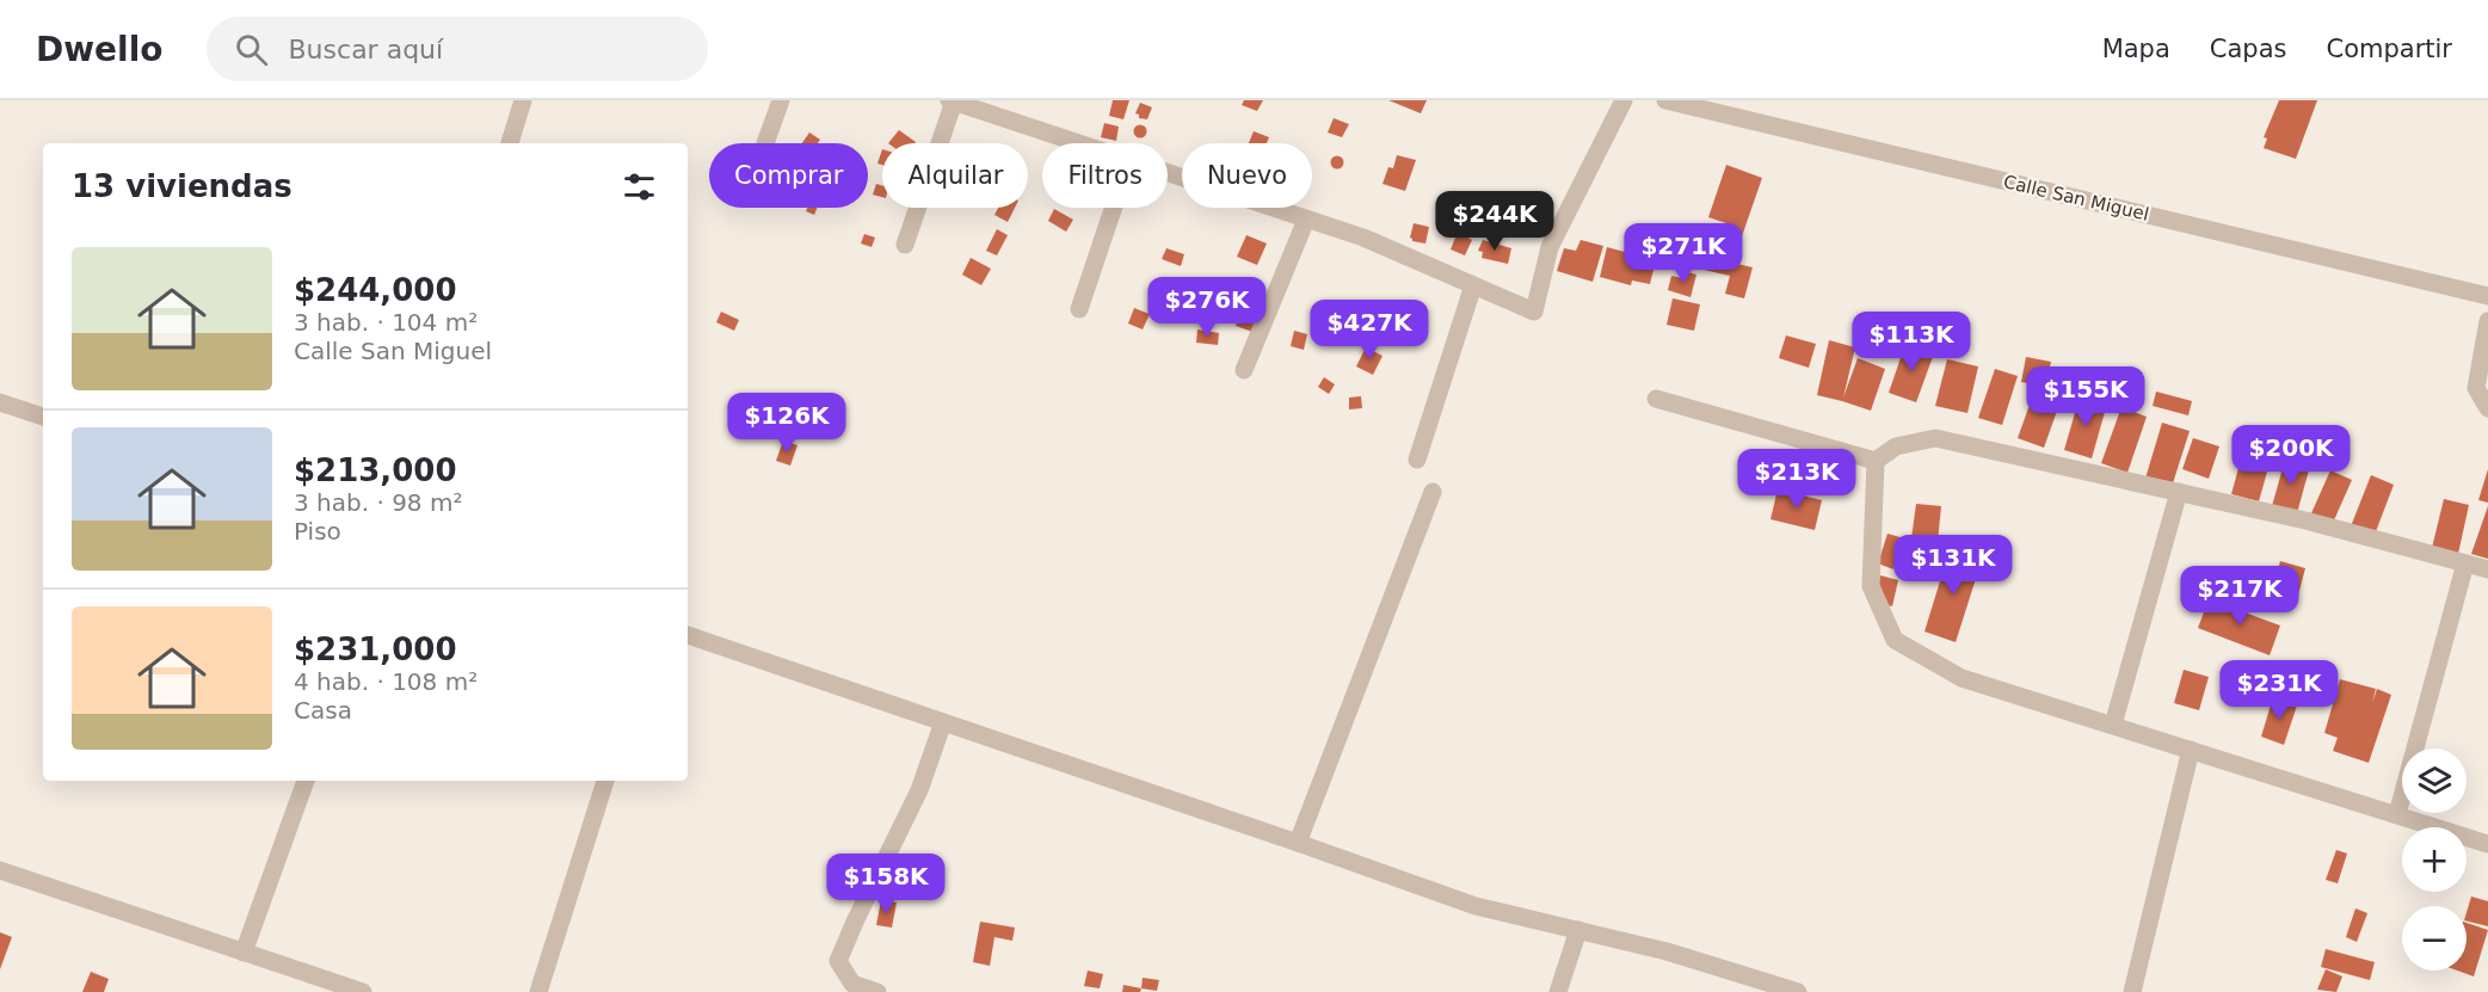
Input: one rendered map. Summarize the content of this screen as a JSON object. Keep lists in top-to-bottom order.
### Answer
{
  "streets": {
    "street": ["Calle San Miguel"]
  },
  "page": {
    "header": "Dwello",
    "search": "Buscar aquí",
    "nav": ["Mapa", "Capas", "Compartir"],
    "chip": [
      "Comprar",
      "Alquilar",
      "Filtros",
      "Nuevo"
    ],
    "heading": "13 viviendas",
    "price": [
      "$244K",
      "$271K",
      "$276K",
      "$427K",
      "$113K",
      "$155K",
      "$126K",
      "$200K",
      "$213K",
      "$131K",
      "$217K",
      "$231K",
      "$158K"
    ],
    "list": [
      {
        "name": "$244,000",
        "note": "3 hab. · 104 m² · Calle San Miguel"
      },
      {
        "name": "$213,000",
        "note": "3 hab. · 98 m² · Piso"
      },
      {
        "name": "$231,000",
        "note": "4 hab. · 108 m² · Casa"
      }
    ],
    "map_buttons": ["+", "−"]
  }
}
